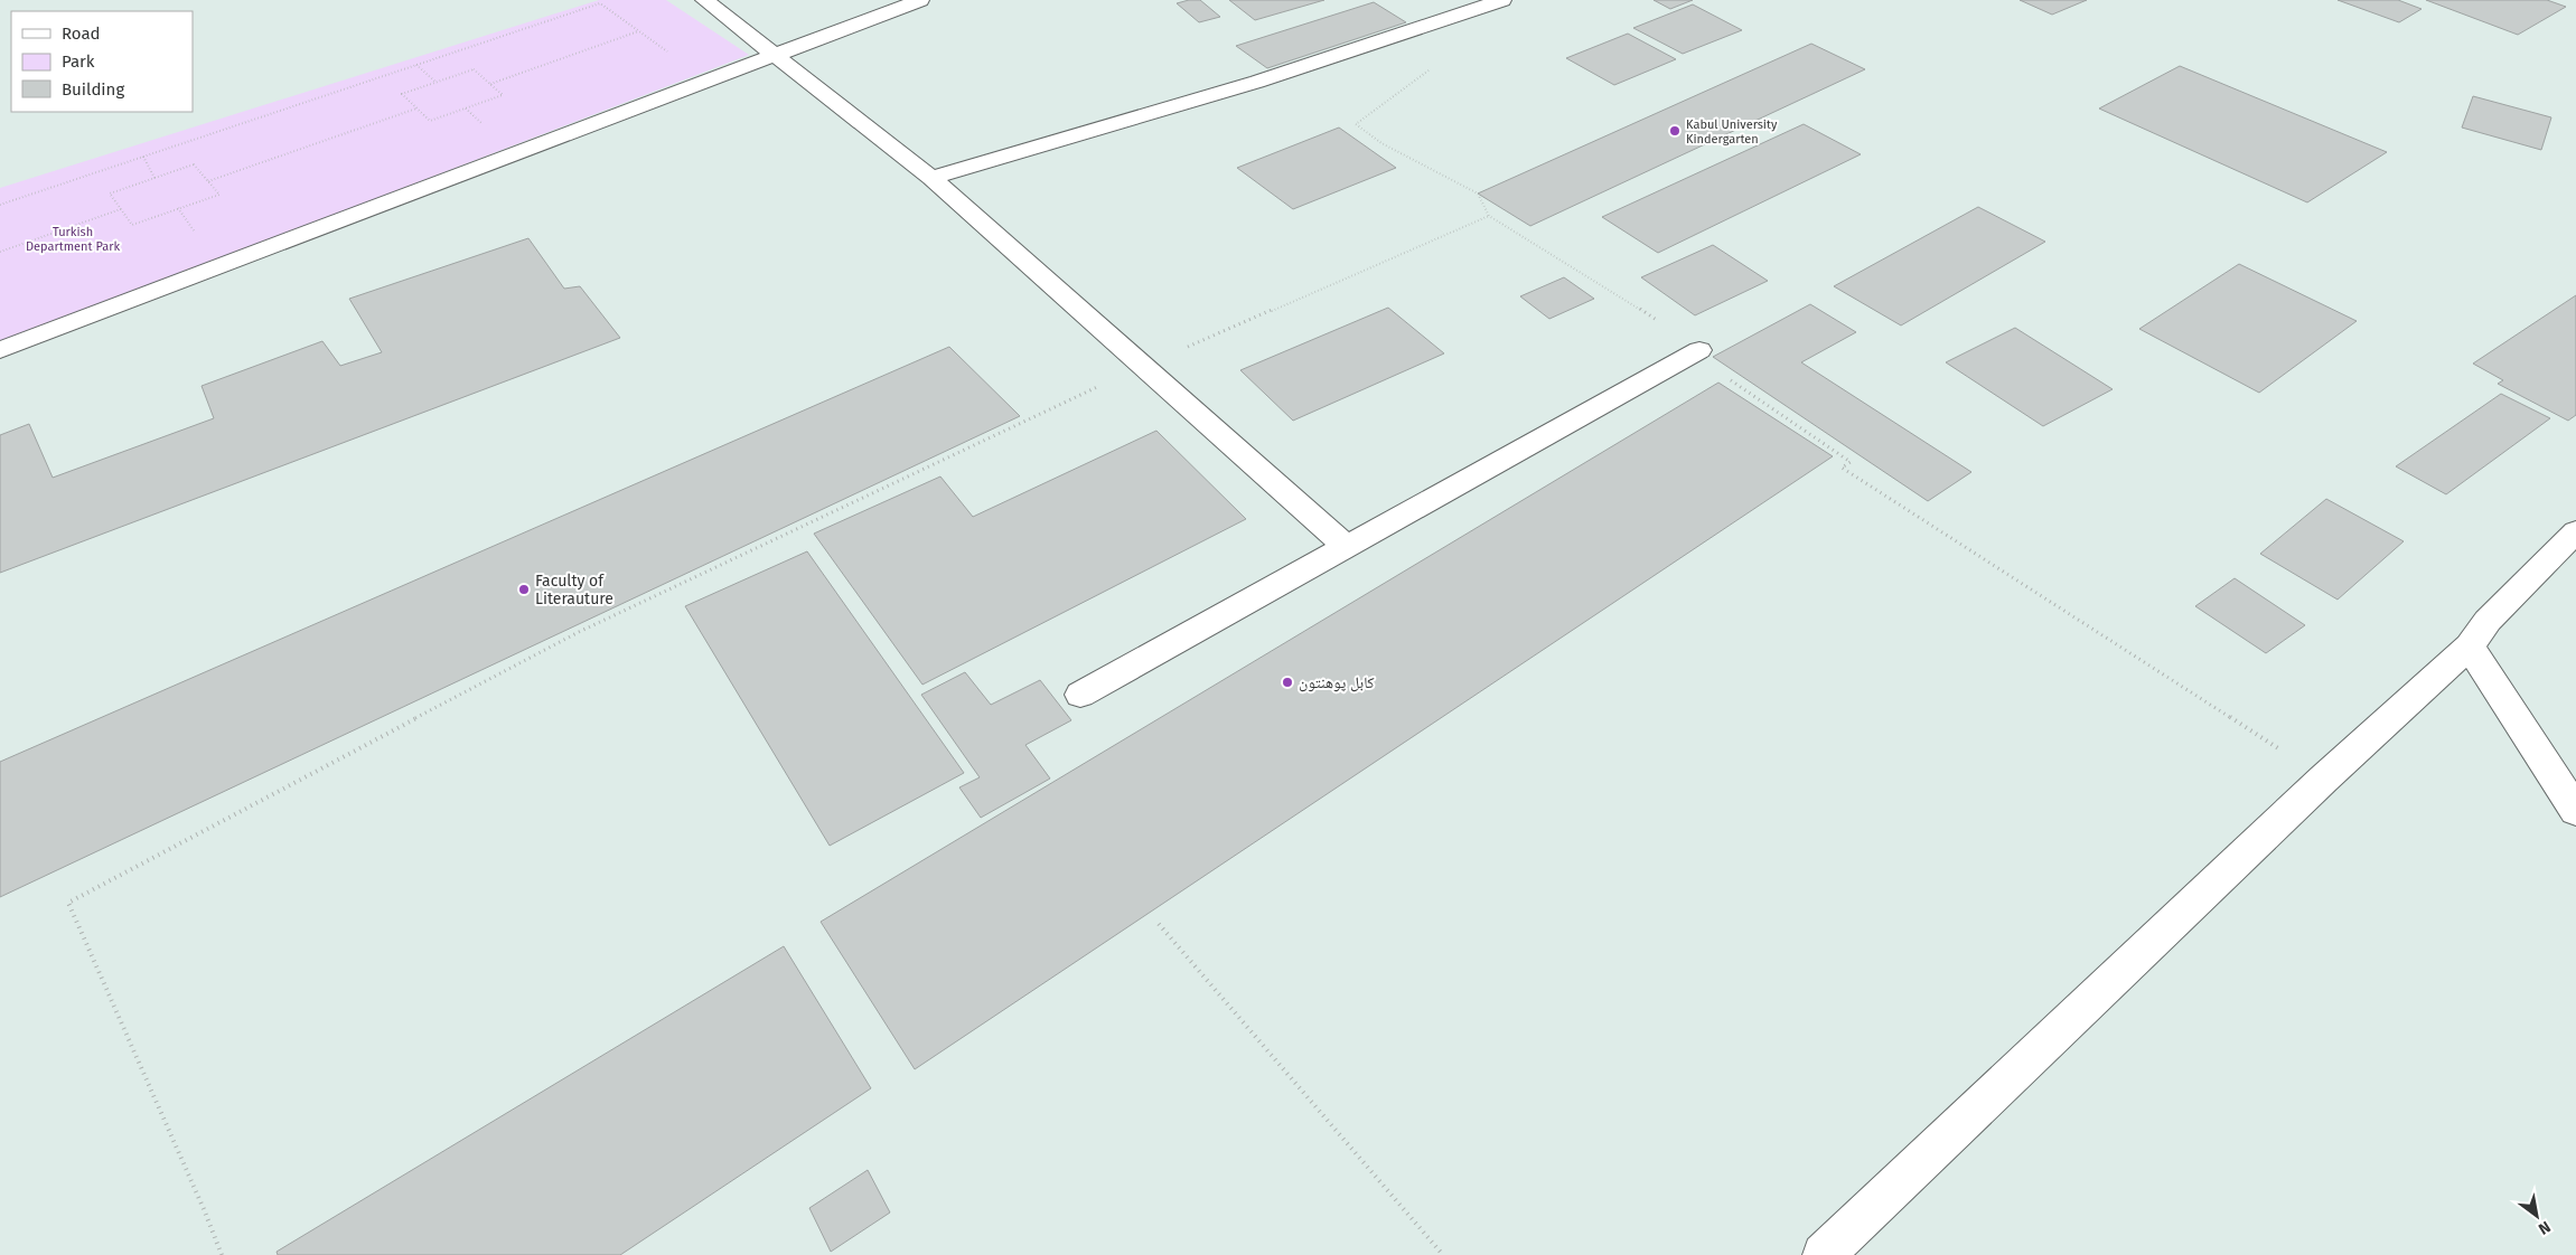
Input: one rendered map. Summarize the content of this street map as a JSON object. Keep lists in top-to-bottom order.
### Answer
{
  "parks": ["Turkish Department Park"],
  "places": ["Kabul University Kindergarten", "Faculty of Literauture", "کابل پوهنتون"],
  "legend": ["Road", "Park", "Building"],
  "north": "bottom right"
}
